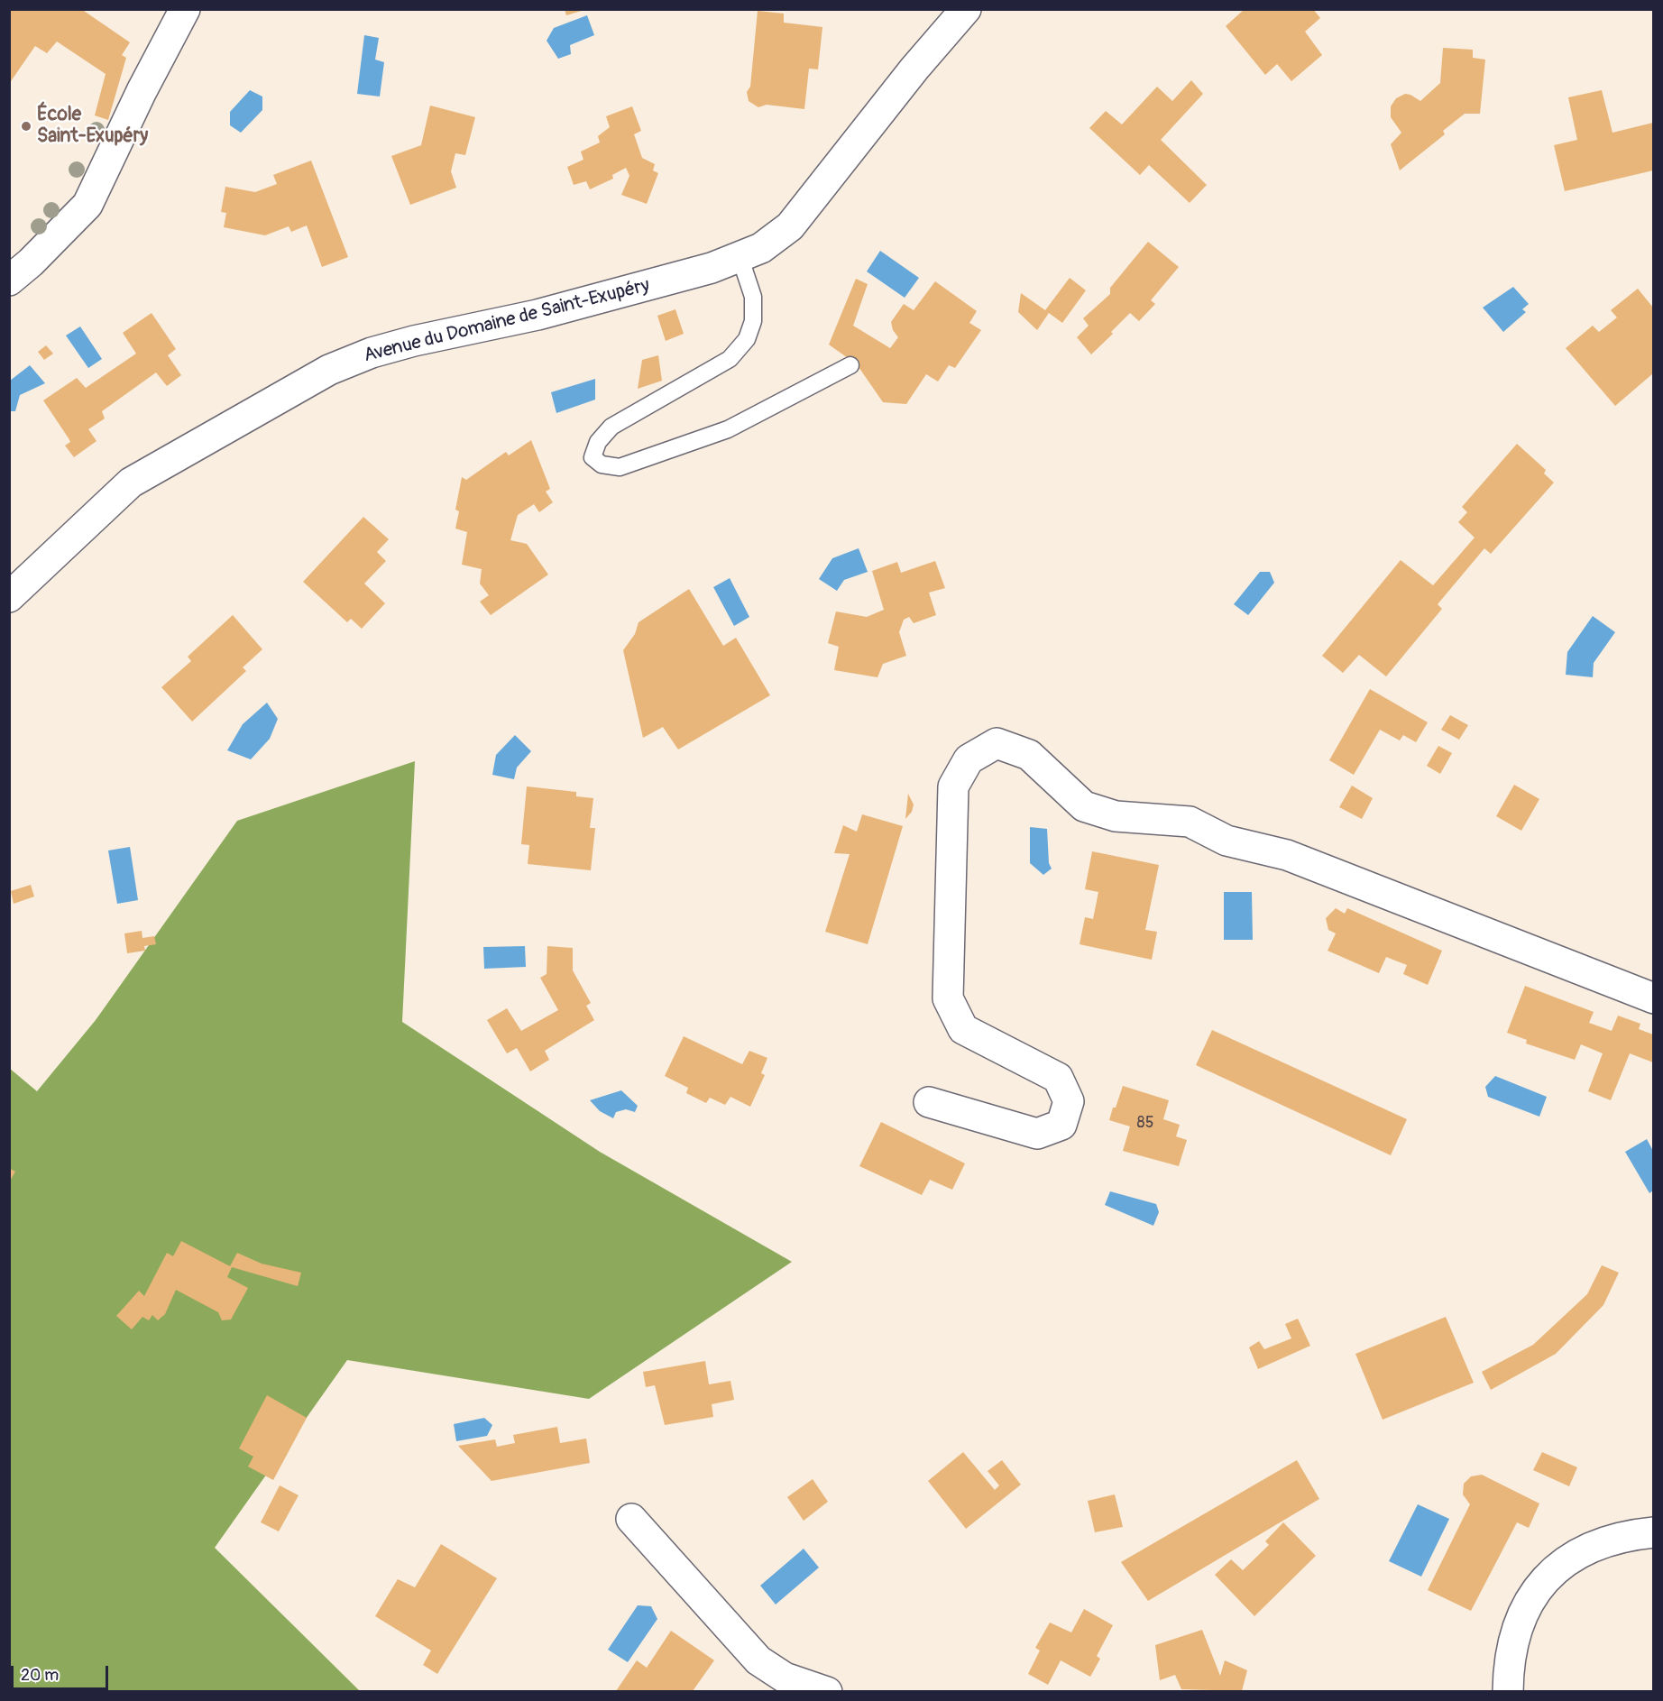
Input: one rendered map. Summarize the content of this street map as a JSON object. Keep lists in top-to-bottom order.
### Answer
{
  "streets": {
    "street": ["Avenue du Domaine de Saint-Exupéry"]
  },
  "places": ["École Saint-Exupéry"],
  "house_numbers": ["85"],
  "scale_bar": "20 m"
}
